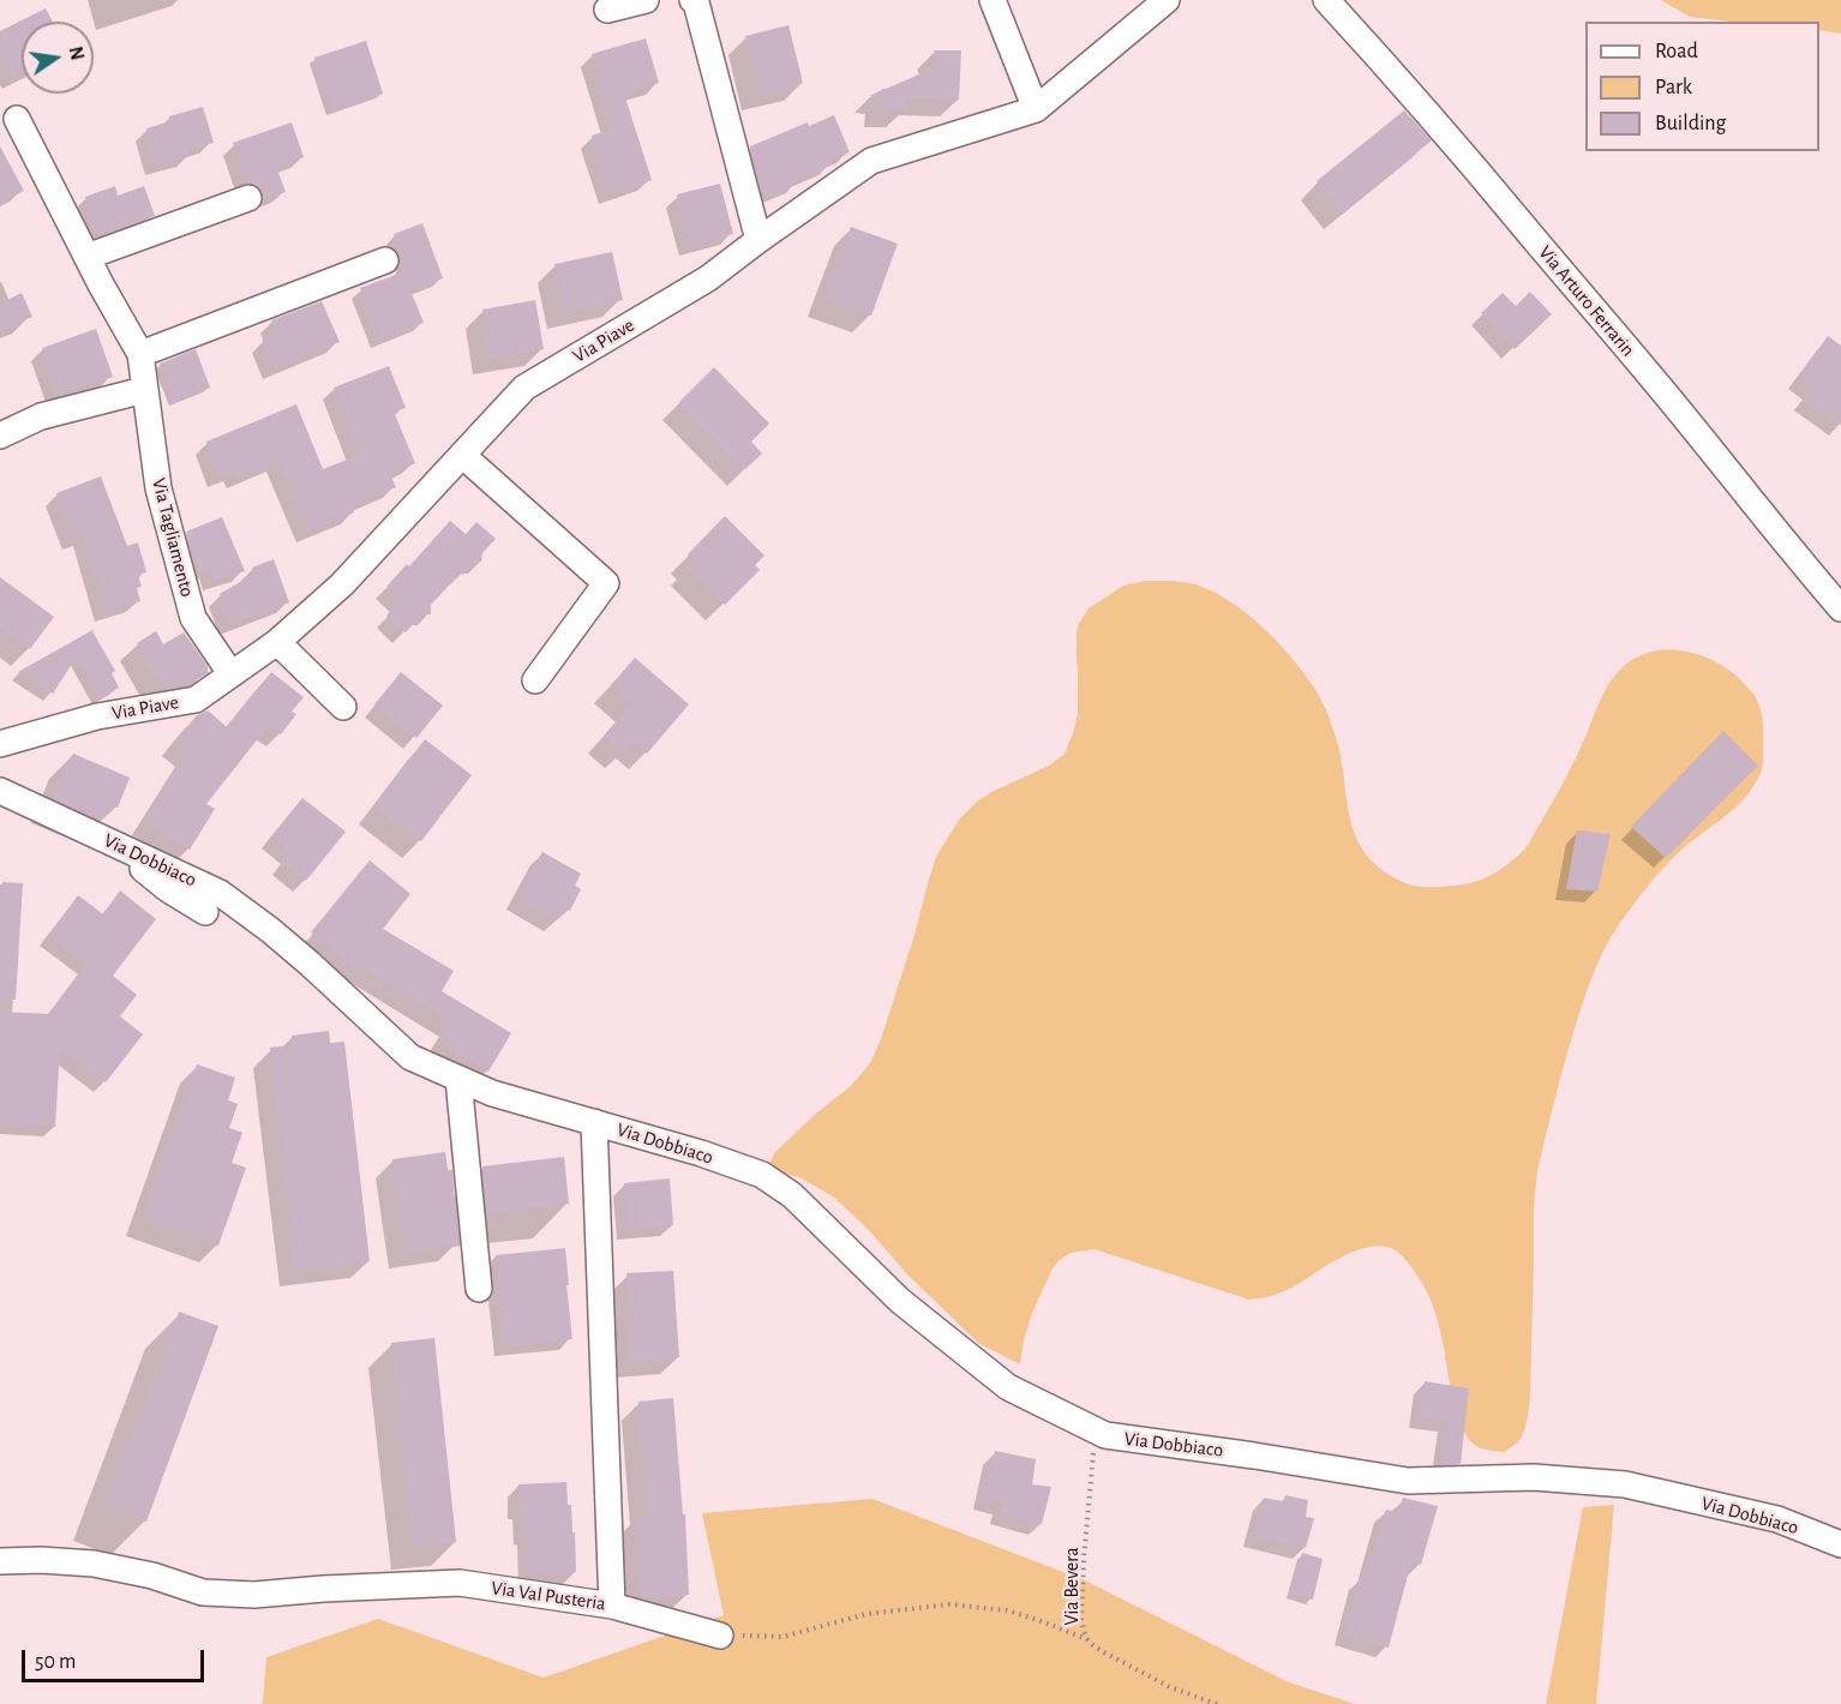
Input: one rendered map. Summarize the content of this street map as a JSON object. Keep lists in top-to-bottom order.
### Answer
{
  "streets": {
    "street": [
      "Via Arturo Ferrarin",
      "Via Piave",
      "Via Tagliamento",
      "Via Dobbiaco",
      "Via Val Pusteria"
    ],
    "path": ["Via Bevera"]
  },
  "crossings": [
    ["Via Piave", "Via Tagliamento"],
    ["Via Dobbiaco", "Via Bevera"],
    ["Via Dobbiaco", "Via Val Pusteria"]
  ],
  "legend": ["Road", "Park", "Building"],
  "scale_bar": "50 m",
  "north": "right"
}
